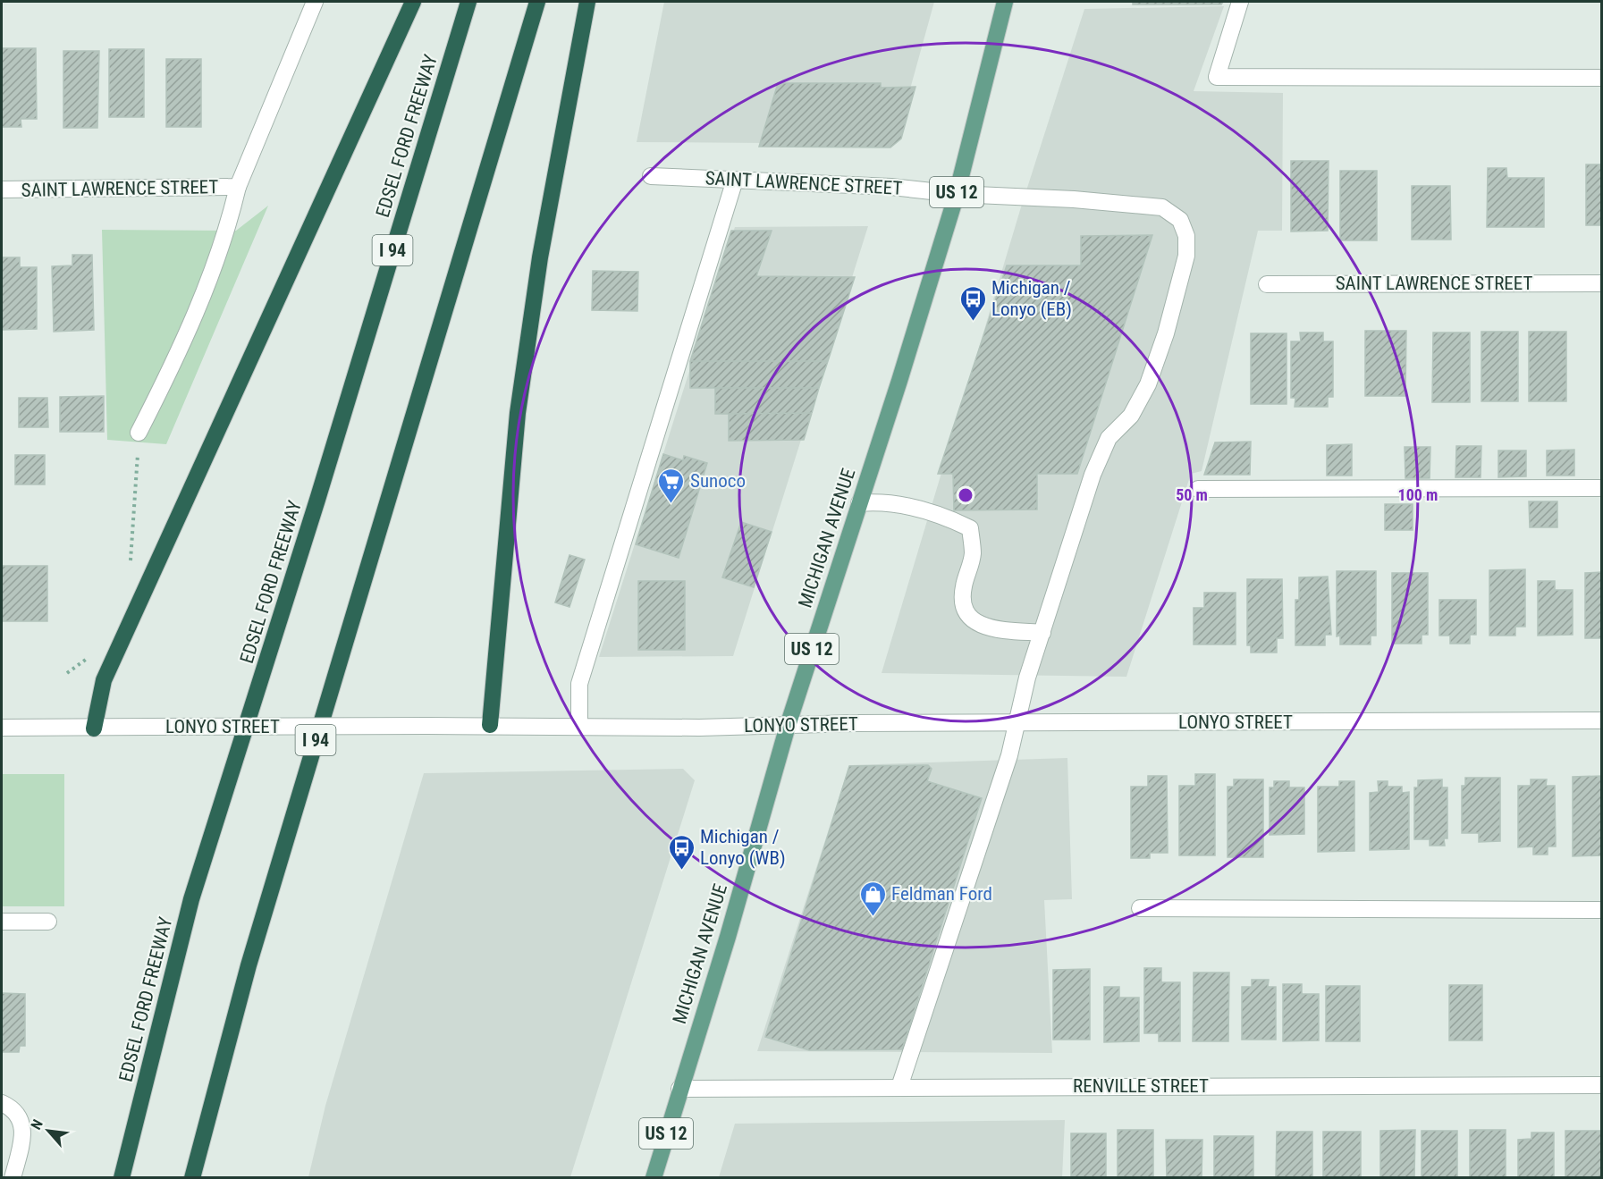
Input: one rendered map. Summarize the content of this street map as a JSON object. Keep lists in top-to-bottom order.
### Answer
{
  "streets": {
    "highway": ["EDSEL FORD FREEWAY", "I 94"],
    "main road": ["US 12", "MICHIGAN AVENUE"],
    "street": ["SAINT LAWRENCE STREET", "LONYO STREET", "RENVILLE STREET"]
  },
  "crossings": [
    ["SAINT LAWRENCE STREET", "MICHIGAN AVENUE"],
    ["SAINT LAWRENCE STREET", "LONYO STREET"],
    ["SAINT LAWRENCE STREET", "RENVILLE STREET"],
    ["MICHIGAN AVENUE", "LONYO STREET"],
    ["MICHIGAN AVENUE", "RENVILLE STREET"]
  ],
  "places": {
    "bus stop": ["Michigan / Lonyo (EB)", "Michigan / Lonyo (WB)"],
    "supermarket": ["Sunoco"],
    "shop": ["Feldman Ford"]
  },
  "north": "top left",
  "rings": ["50 m", "100 m"]
}
